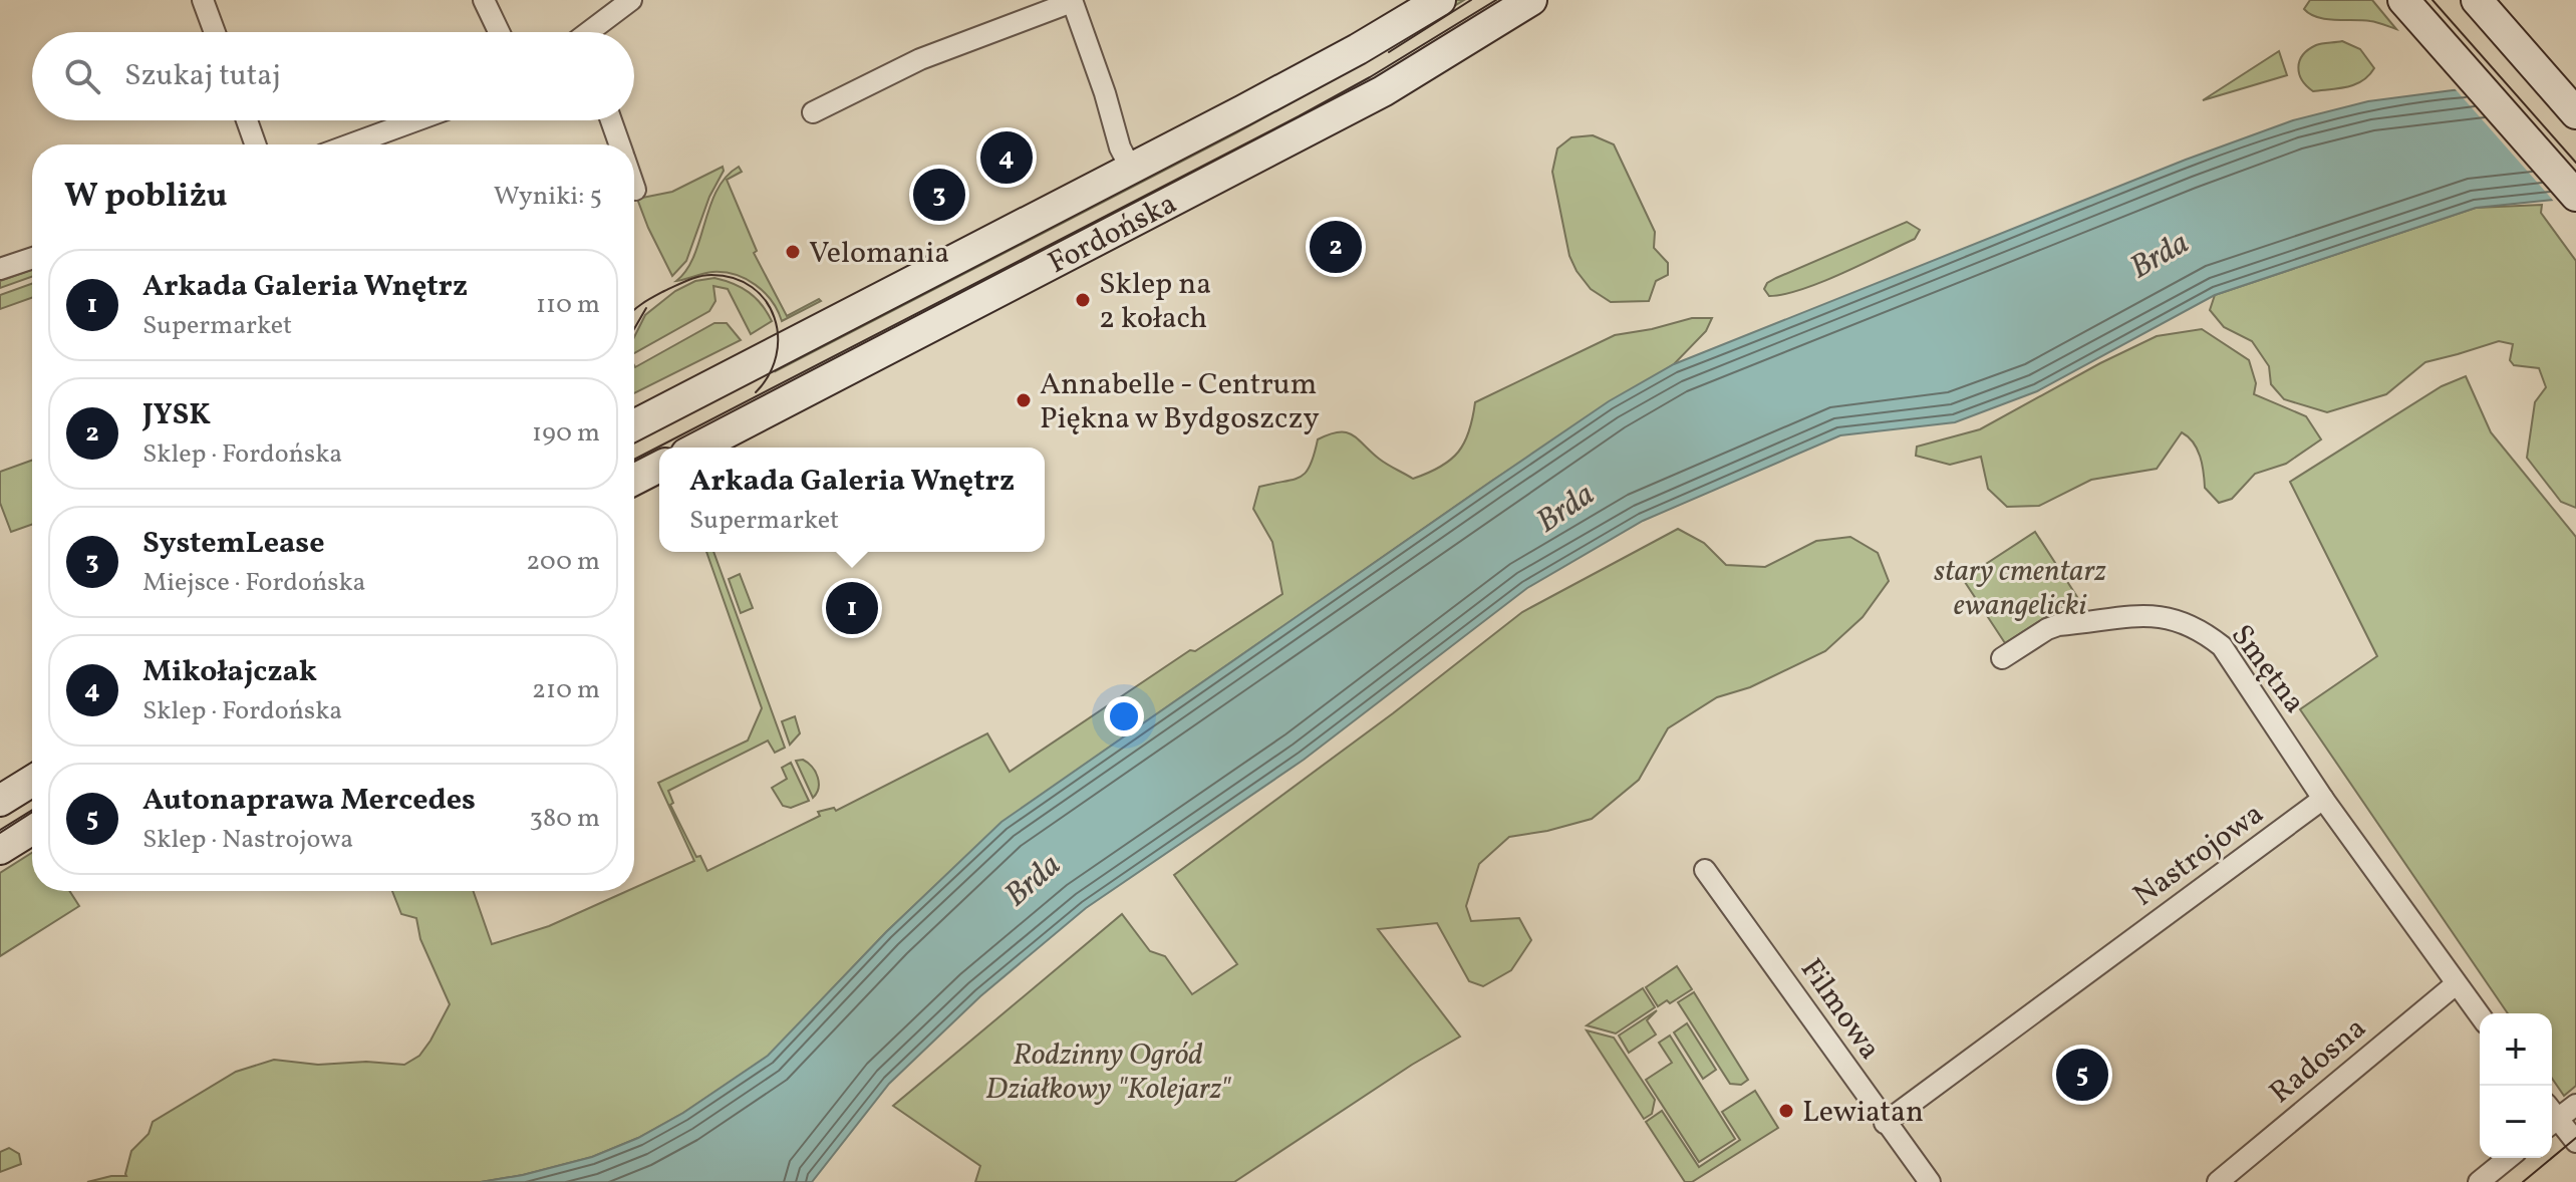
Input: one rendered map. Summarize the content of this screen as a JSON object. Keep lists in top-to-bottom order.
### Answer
{
  "streets": {
    "main road": ["Fordońska"],
    "street": [
      "Smętna",
      "Nastrojowa",
      "Filmowa",
      "Radosna"
    ]
  },
  "crossings": [
    ["Smętna", "Nastrojowa"],
    ["Nastrojowa", "Filmowa"]
  ],
  "water": ["Brda"],
  "parks": ["stary cmentarz ewangelicki", "Rodzinny Ogród Działkowy \"Kolejarz\""],
  "places": [
    "Velomania",
    "Sklep na 2 kołach",
    "Annabelle - Centrum Piękna w Bydgoszczy",
    "Lewiatan"
  ],
  "page": {
    "search": "Szukaj tutaj",
    "pins": [
      "4",
      "3",
      "2",
      "1",
      "5"
    ],
    "heading": ["W pobliżu", "Wyniki: 5"],
    "list": [
      {
        "mark": "1",
        "name": "Arkada Galeria Wnętrz",
        "note": "Supermarket",
        "value": "110 m"
      },
      {
        "mark": "2",
        "name": "JYSK",
        "note": "Sklep · Fordońska",
        "value": "190 m"
      },
      {
        "mark": "3",
        "name": "SystemLease",
        "note": "Miejsce · Fordońska",
        "value": "200 m"
      },
      {
        "mark": "4",
        "name": "Mikołajczak",
        "note": "Sklep · Fordońska",
        "value": "210 m"
      },
      {
        "mark": "5",
        "name": "Autonaprawa Mercedes",
        "note": "Sklep · Nastrojowa",
        "value": "380 m"
      }
    ],
    "popup": ["Arkada Galeria Wnętrz", "Supermarket"],
    "map_buttons": ["+", "−"]
  }
}
